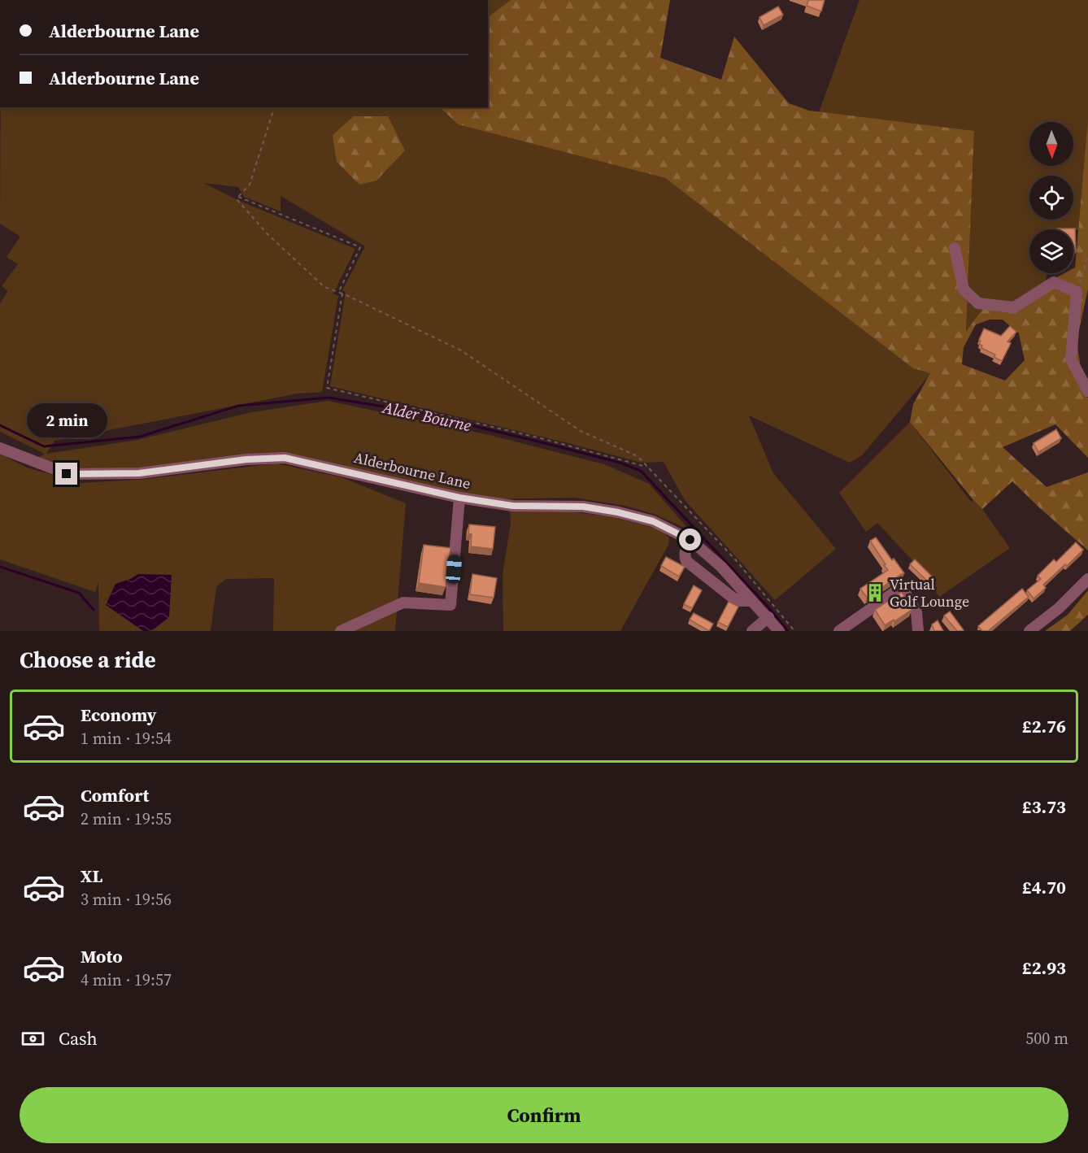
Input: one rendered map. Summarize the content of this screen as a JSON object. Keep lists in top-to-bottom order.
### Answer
{
  "streets": {
    "street": ["Alderbourne Lane"]
  },
  "water": ["Alder Bourne"],
  "places": {
    "building": ["Virtual Golf Lounge"]
  },
  "north": "bottom",
  "page": {
    "banner": ["Alderbourne Lane", "Alderbourne Lane"],
    "bubble": "2 min",
    "heading": "Choose a ride",
    "list": [
      {
        "name": "Economy",
        "note": "1 min · 19:54",
        "value": "£2.76"
      },
      {
        "name": "Comfort",
        "note": "2 min · 19:55",
        "value": "£3.73"
      },
      {
        "name": "XL",
        "note": "3 min · 19:56",
        "value": "£4.70"
      },
      {
        "name": "Moto",
        "note": "4 min · 19:57",
        "value": "£2.93"
      }
    ],
    "pay": ["Cash", "500 m"],
    "buttons": "Confirm"
  }
}
